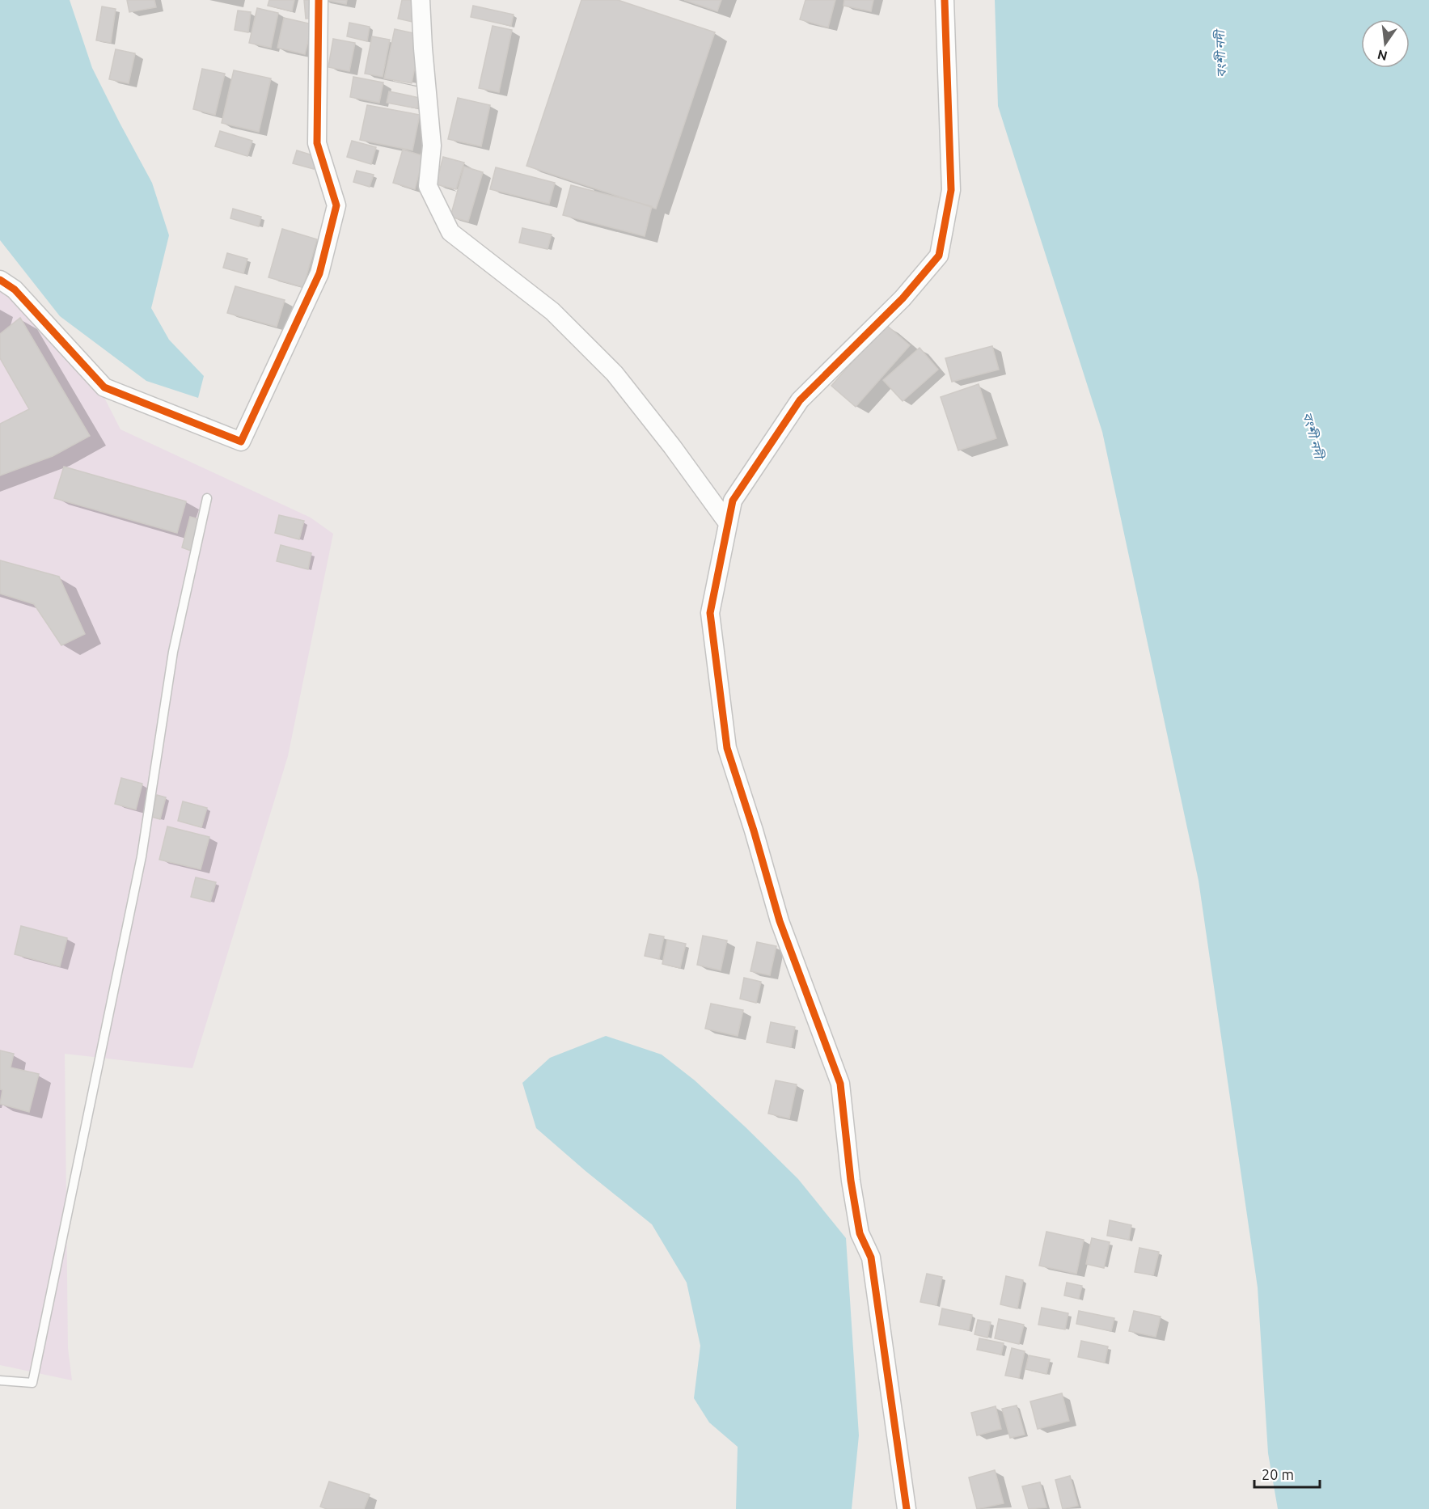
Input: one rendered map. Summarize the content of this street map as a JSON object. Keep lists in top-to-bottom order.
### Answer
{
  "water": ["বংশী নদী"],
  "scale_bar": "20 m",
  "north": "bottom"
}
